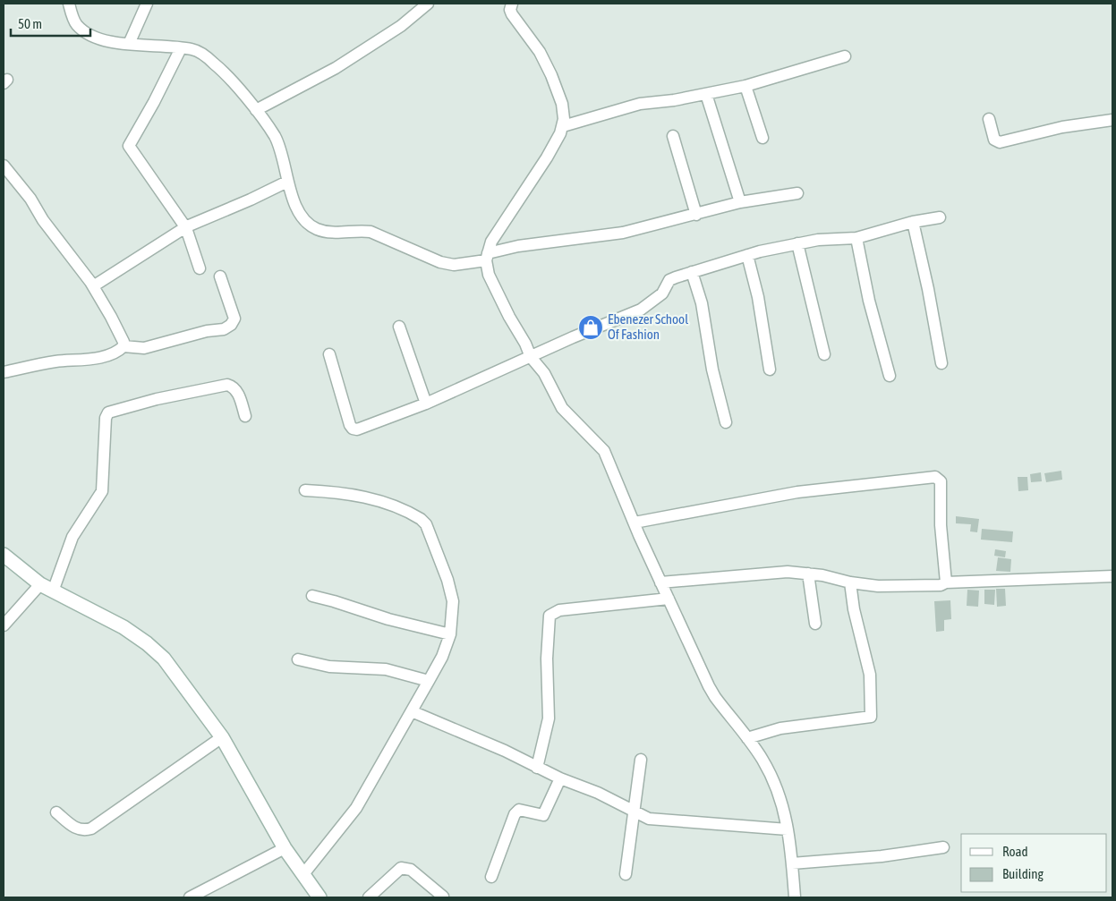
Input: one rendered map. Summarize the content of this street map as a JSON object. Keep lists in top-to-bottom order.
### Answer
{
  "places": {
    "shop": ["Ebenezer School Of Fashion"]
  },
  "legend": ["Road", "Building"],
  "scale_bar": "50 m"
}
